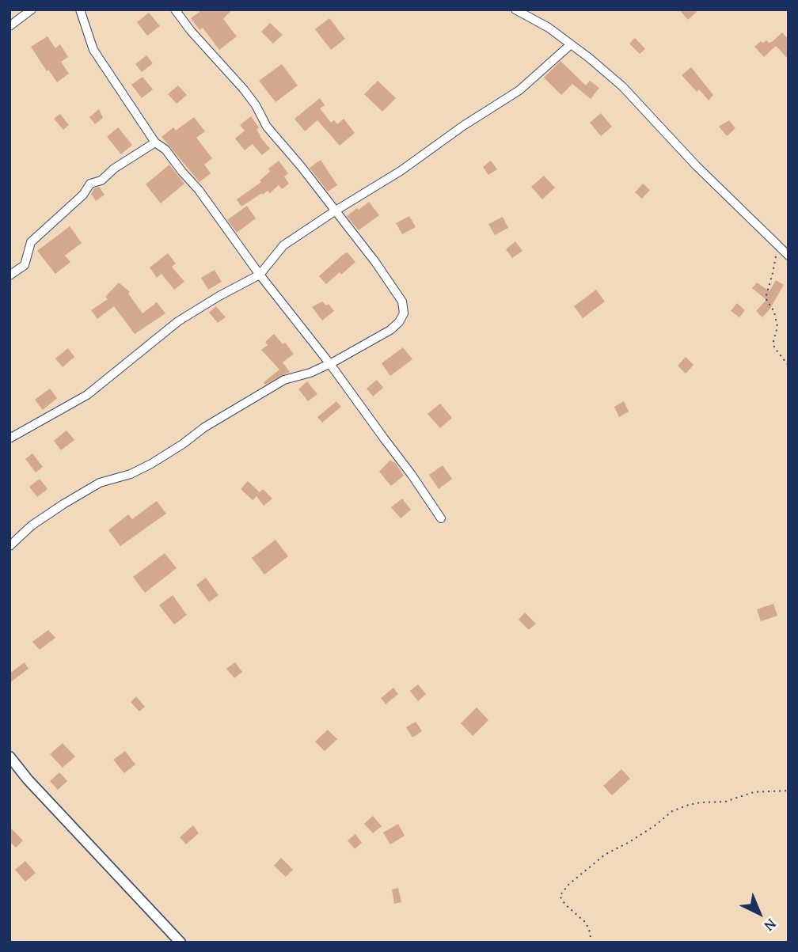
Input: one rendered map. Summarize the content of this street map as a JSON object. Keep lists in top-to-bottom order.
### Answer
{
  "north": "bottom right"
}
